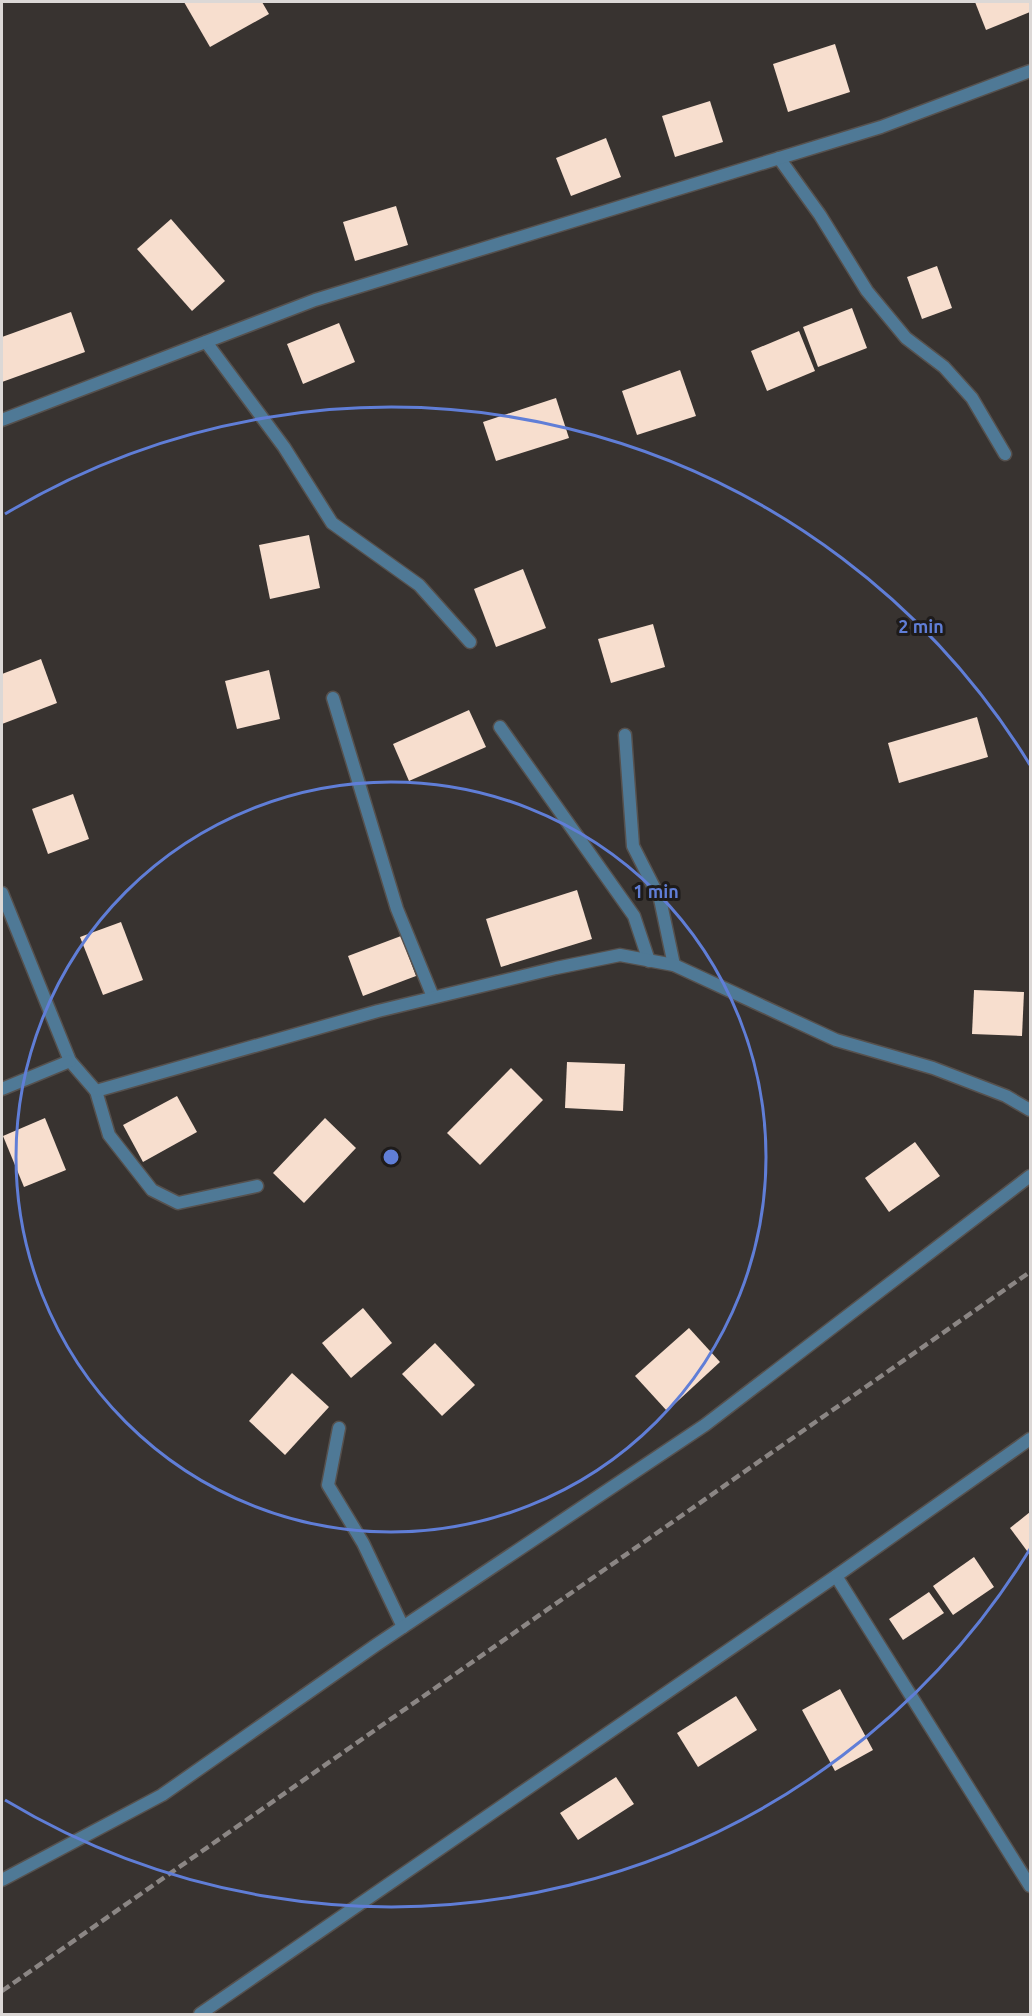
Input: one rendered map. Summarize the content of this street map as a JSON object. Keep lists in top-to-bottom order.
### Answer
{
  "rings": ["2 min", "1 min"]
}
